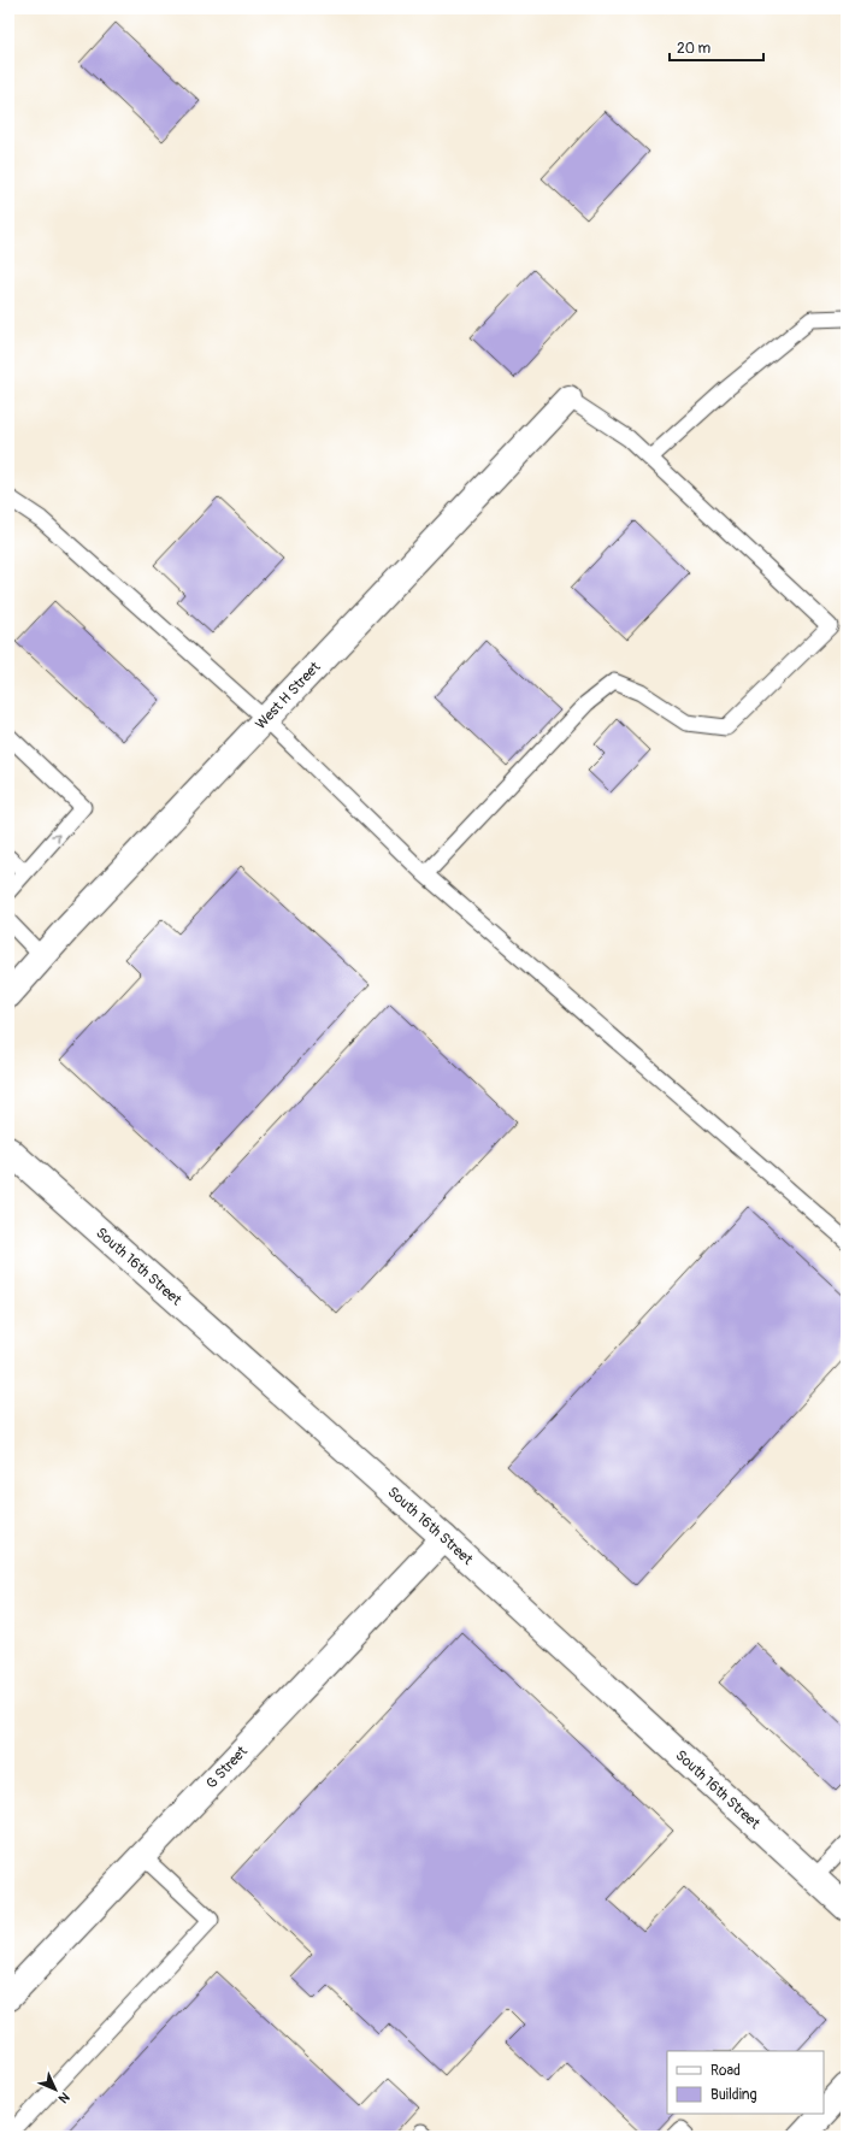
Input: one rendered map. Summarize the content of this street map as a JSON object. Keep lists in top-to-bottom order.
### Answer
{
  "streets": {
    "street": ["West H Street", "South 16th Street", "G Street"]
  },
  "crossings": [
    ["South 16th Street", "G Street"]
  ],
  "legend": ["Road", "Building"],
  "scale_bar": "20 m",
  "north": "bottom right"
}
